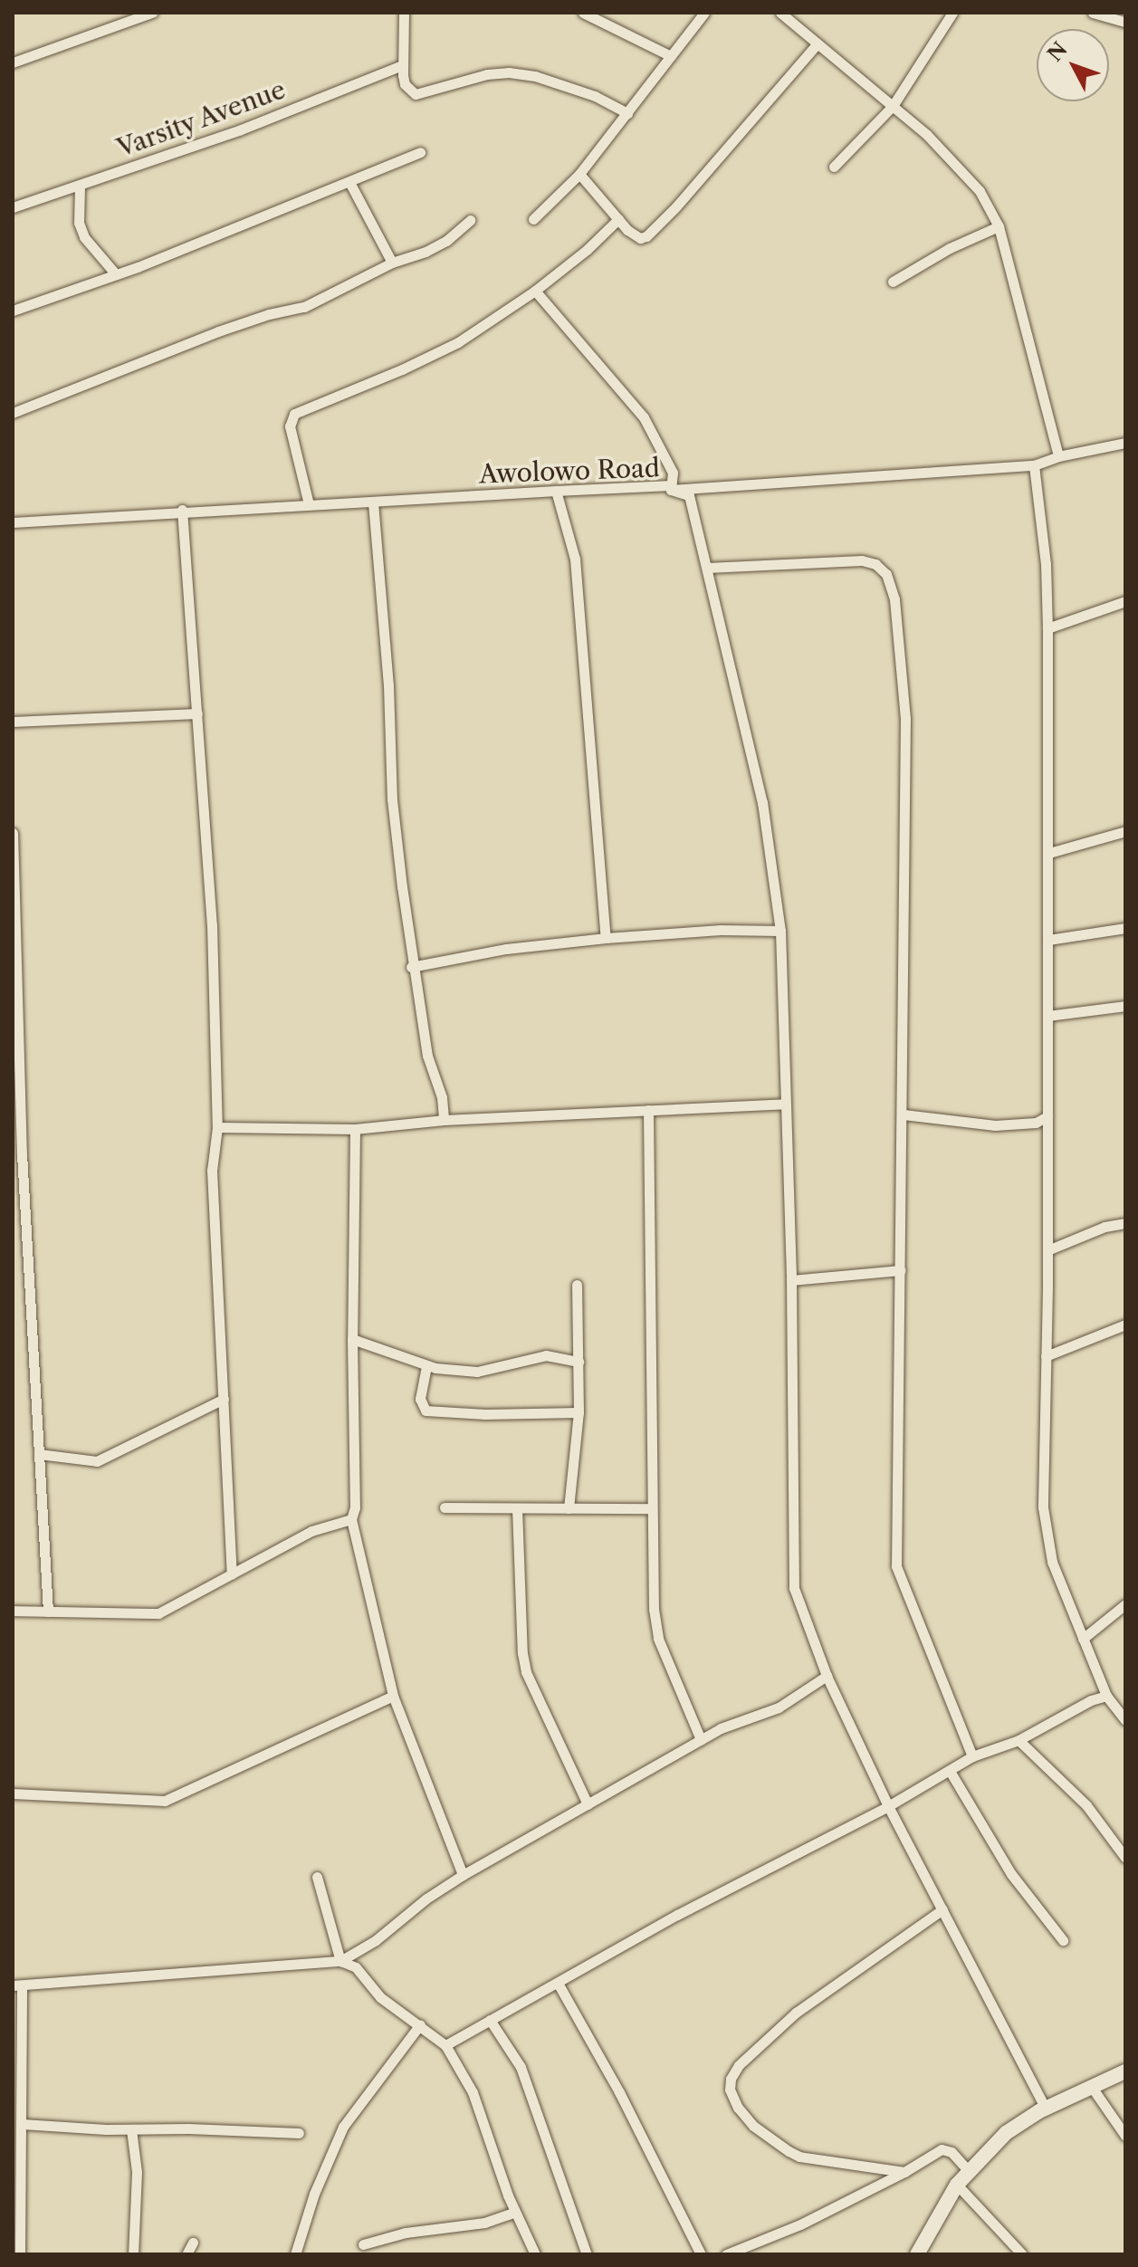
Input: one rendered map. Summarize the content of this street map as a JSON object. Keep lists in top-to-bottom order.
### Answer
{
  "streets": {
    "street": ["Varsity Avenue", "Awolowo Road"]
  },
  "north": "top left"
}
